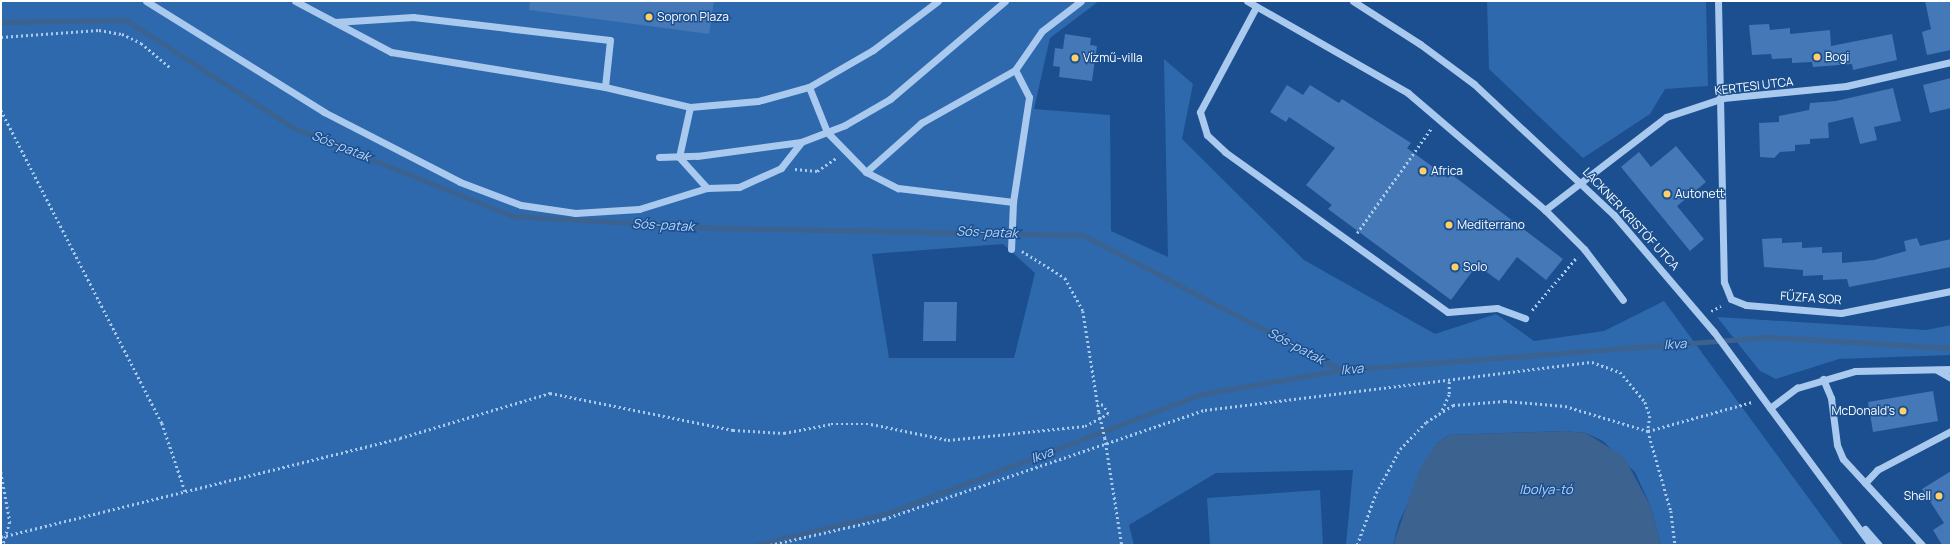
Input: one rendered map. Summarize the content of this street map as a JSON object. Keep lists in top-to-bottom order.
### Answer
{
  "streets": {
    "street": ["KERTESI UTCA", "LACKNER KRISTÓF UTCA", "FŰZFA SOR"]
  },
  "crossings": [
    ["KERTESI UTCA", "LACKNER KRISTÓF UTCA"]
  ],
  "water": ["Sós-patak", "Ikva", "Ibolya-tó"],
  "places": [
    "Sopron Plaza",
    "Bogi",
    "Vízmű-villa",
    "Africa",
    "Autonett",
    "Mediterrano",
    "Solo",
    "McDonald's",
    "Shell"
  ]
}
